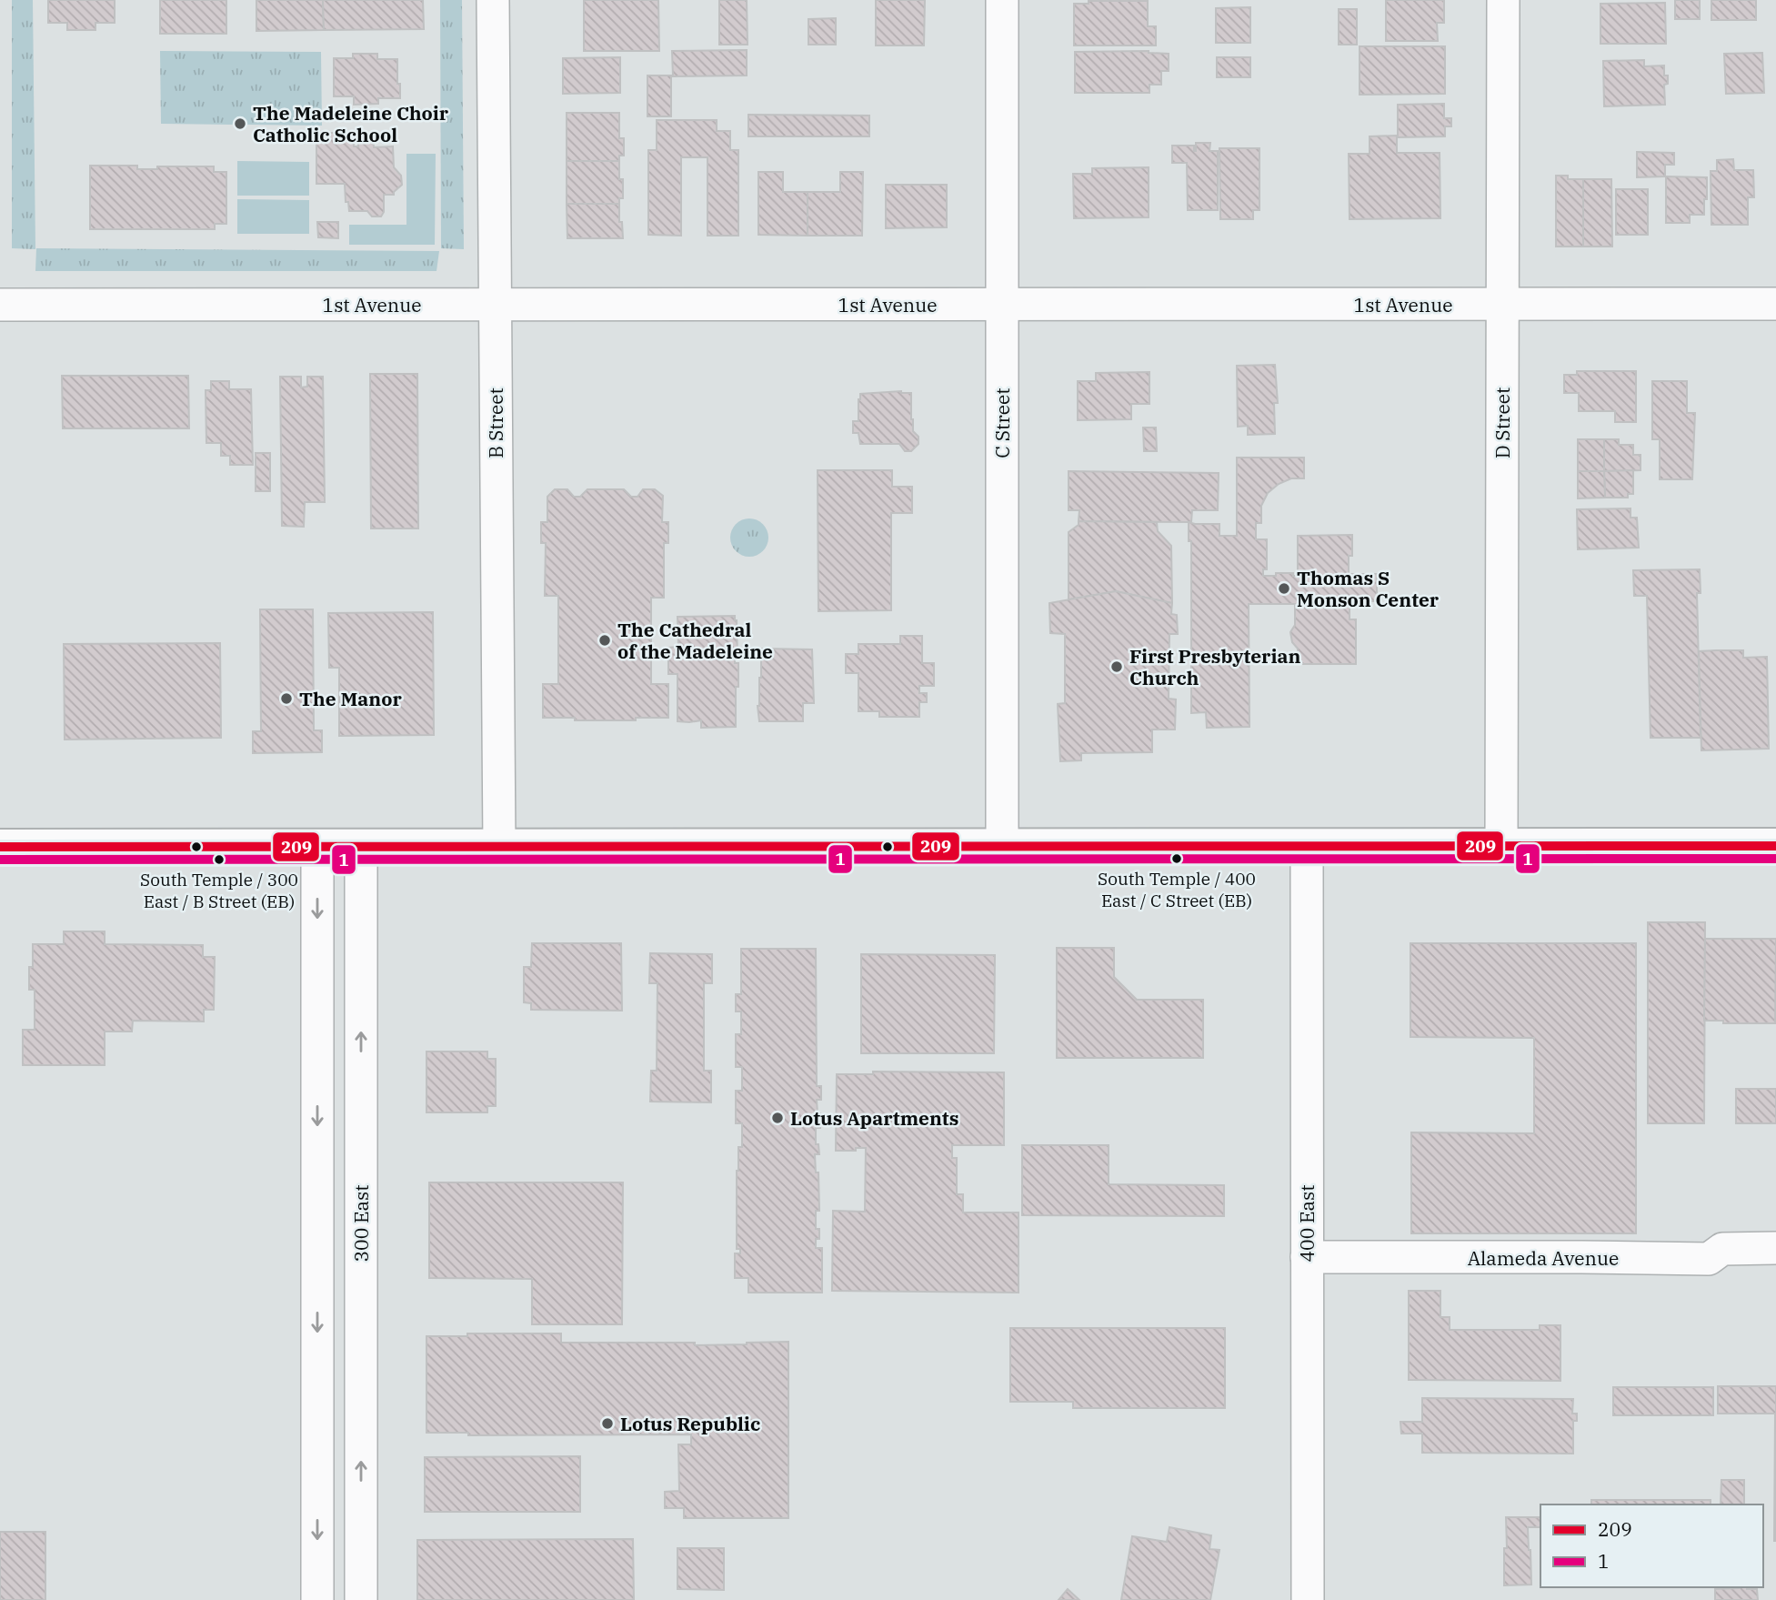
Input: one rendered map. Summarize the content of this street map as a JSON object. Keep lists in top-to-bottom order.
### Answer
{
  "streets": {
    "street": [
      "1st Avenue",
      "B Street",
      "C Street",
      "D Street",
      "300 East",
      "400 East",
      "Alameda Avenue"
    ]
  },
  "crossings": [
    ["1st Avenue", "B Street"],
    ["1st Avenue", "C Street"],
    ["1st Avenue", "D Street"],
    ["400 East", "Alameda Avenue"]
  ],
  "places": [
    "The Madeleine Choir Catholic School",
    "Thomas S Monson Center",
    "The Cathedral of the Madeleine",
    "First Presbyterian Church",
    "The Manor",
    "South Temple / 400 East / C Street (EB)",
    "South Temple / 300 East / B Street (EB)",
    "Lotus Apartments",
    "Lotus Republic"
  ],
  "lines": ["transit line 209", "transit line 1"],
  "legend": ["209", "1"]
}
